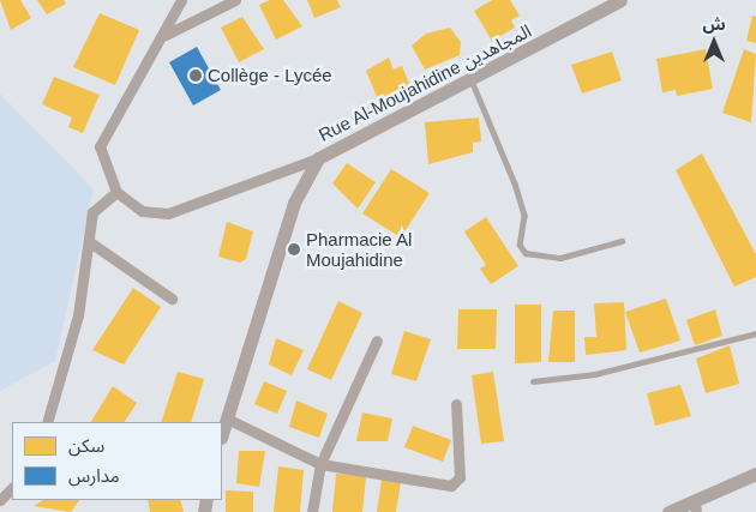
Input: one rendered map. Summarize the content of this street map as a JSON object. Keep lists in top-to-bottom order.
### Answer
{
  "streets": {
    "street": ["Rue Al-Moujahidine المجاهدين"]
  },
  "places": ["Collège - Lycée", "Pharmacie Al Moujahidine"],
  "legend": ["سكن", "مدارس"],
  "north": "top"
}
